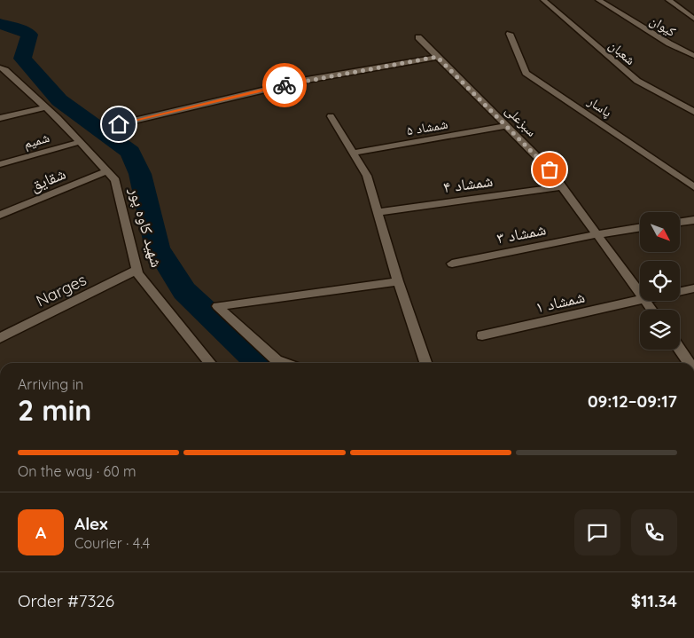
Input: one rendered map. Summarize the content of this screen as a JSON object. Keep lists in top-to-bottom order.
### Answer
{
  "streets": {
    "street": [
      "کیوان",
      "شعبان",
      "پاسار",
      "سبزعلی",
      "شمشاد ۵",
      "شمیم",
      "شقایق",
      "شمشاد ۴",
      "شهید کاوه پور",
      "شمشاد ۳",
      "Narges",
      "شمشاد ۱"
    ]
  },
  "crossings": [
    ["سبزعلی", "شمشاد ۵"],
    ["سبزعلی", "شمشاد ۴"],
    ["سبزعلی", "شمشاد ۳"],
    ["شمیم", "شهید کاوه پور"],
    ["شقایق", "شهید کاوه پور"],
    ["شهید کاوه پور", "Narges"]
  ],
  "north": "bottom right",
  "page": {
    "heading": ["2 min", "Arriving in", "09:12–09:17"],
    "panel": [
      "Alex",
      "Courier · 4.4",
      "Order #7326",
      "$11.34"
    ],
    "bar": "On the way · 60 m",
    "round": "A"
  }
}
